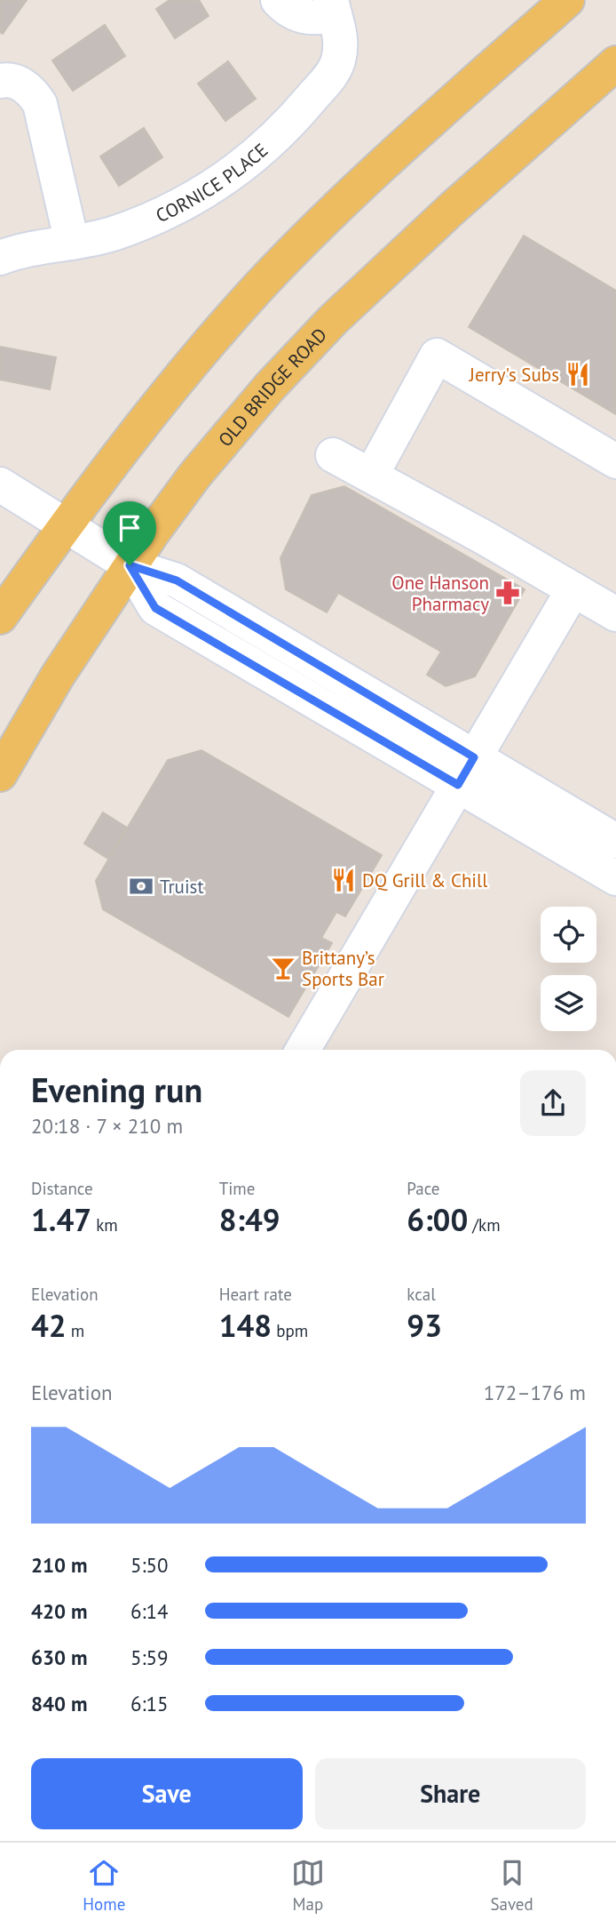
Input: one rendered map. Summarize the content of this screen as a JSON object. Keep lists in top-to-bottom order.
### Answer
{
  "streets": {
    "main road": ["OLD BRIDGE ROAD"],
    "street": ["CORNICE PLACE"]
  },
  "places": {
    "restaurant": ["Jerry's Subs", "DQ Grill & Chill"],
    "pharmacy": ["One Hanson Pharmacy"],
    "bank": ["Truist"],
    "bar": ["Brittany’s Sports Bar"]
  },
  "page": {
    "heading": ["Evening run", "20:18 · 7 × 210 m"],
    "stats": [
      ["Distance", "1.47 km"],
      ["Time", "8:49"],
      ["Pace", "6:00 /km"],
      ["Elevation", "42 m"],
      ["Heart rate", "148 bpm"],
      ["kcal", "93"]
    ],
    "chart": ["Elevation", "172–176 m"],
    "list": [
      {
        "name": "210 m",
        "note": "5:50"
      },
      {
        "name": "420 m",
        "note": "6:14"
      },
      {
        "name": "630 m",
        "note": "5:59"
      },
      {
        "name": "840 m",
        "note": "6:15"
      }
    ],
    "buttons": ["Save", "Share"],
    "tabs": ["Home", "Map", "Saved"]
  }
}
